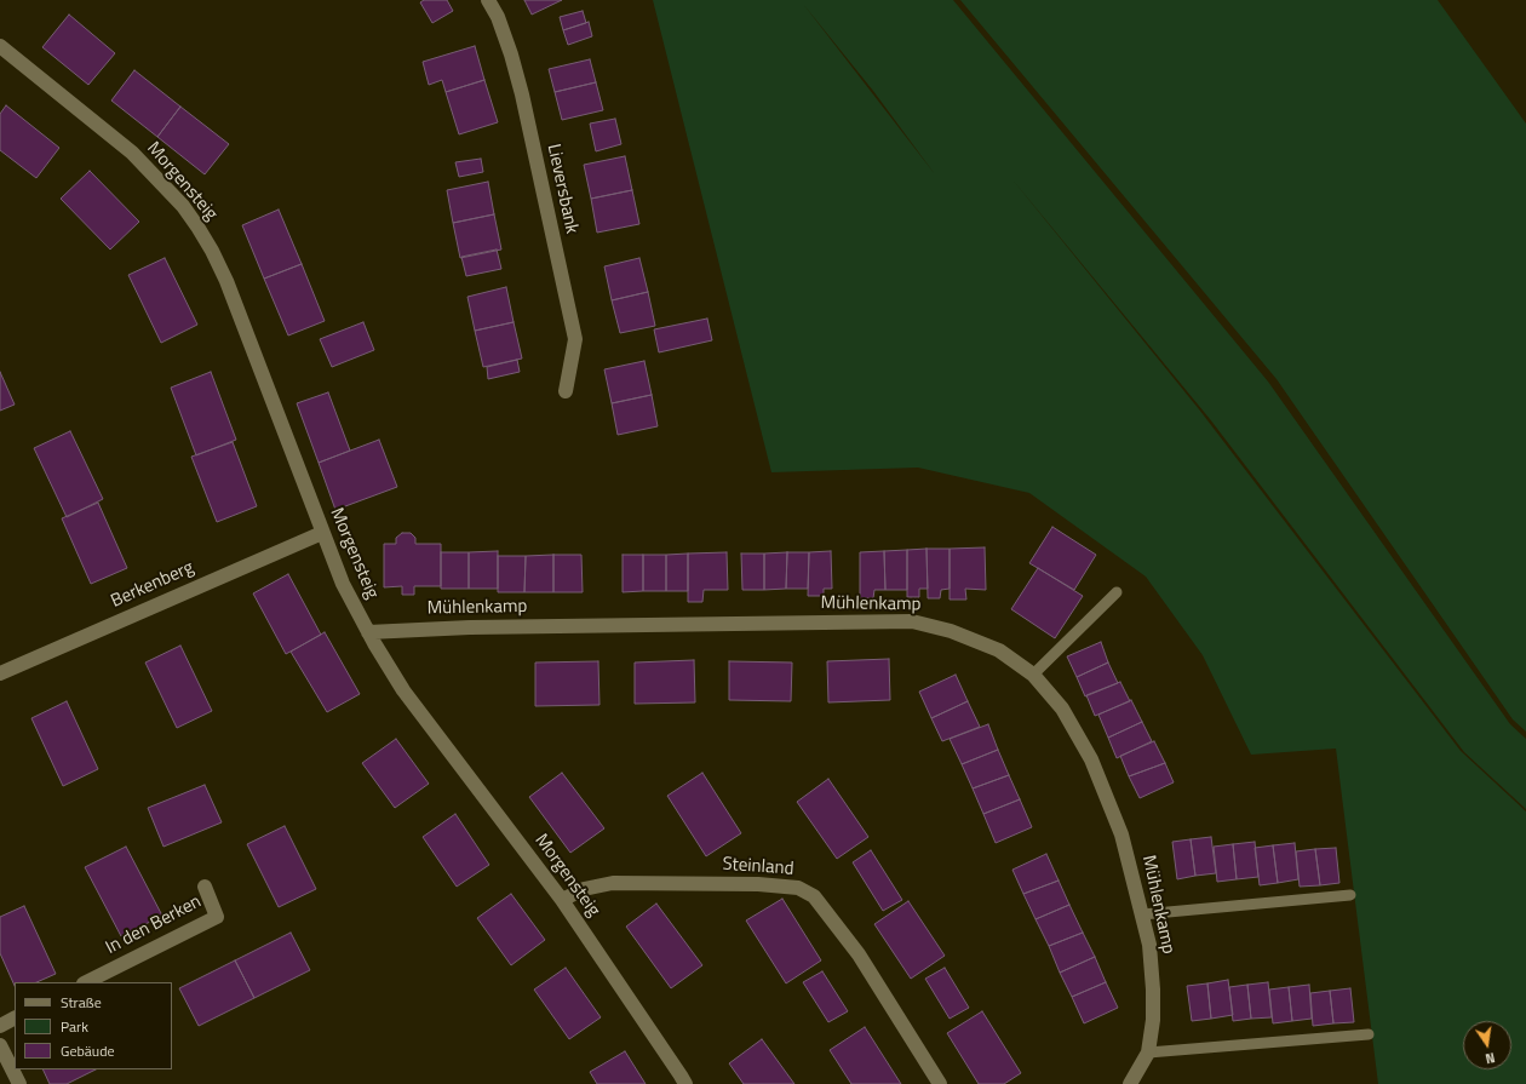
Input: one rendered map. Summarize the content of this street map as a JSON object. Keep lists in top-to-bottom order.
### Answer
{
  "streets": {
    "street": [
      "Morgensteig",
      "Lieversbank",
      "Berkenberg",
      "Mühlenkamp",
      "Steinland",
      "In den Berken"
    ]
  },
  "crossings": [
    ["Morgensteig", "Berkenberg"],
    ["Morgensteig", "Mühlenkamp"],
    ["Morgensteig", "Steinland"]
  ],
  "legend": ["Straße", "Park", "Gebäude"],
  "north": "bottom"
}
